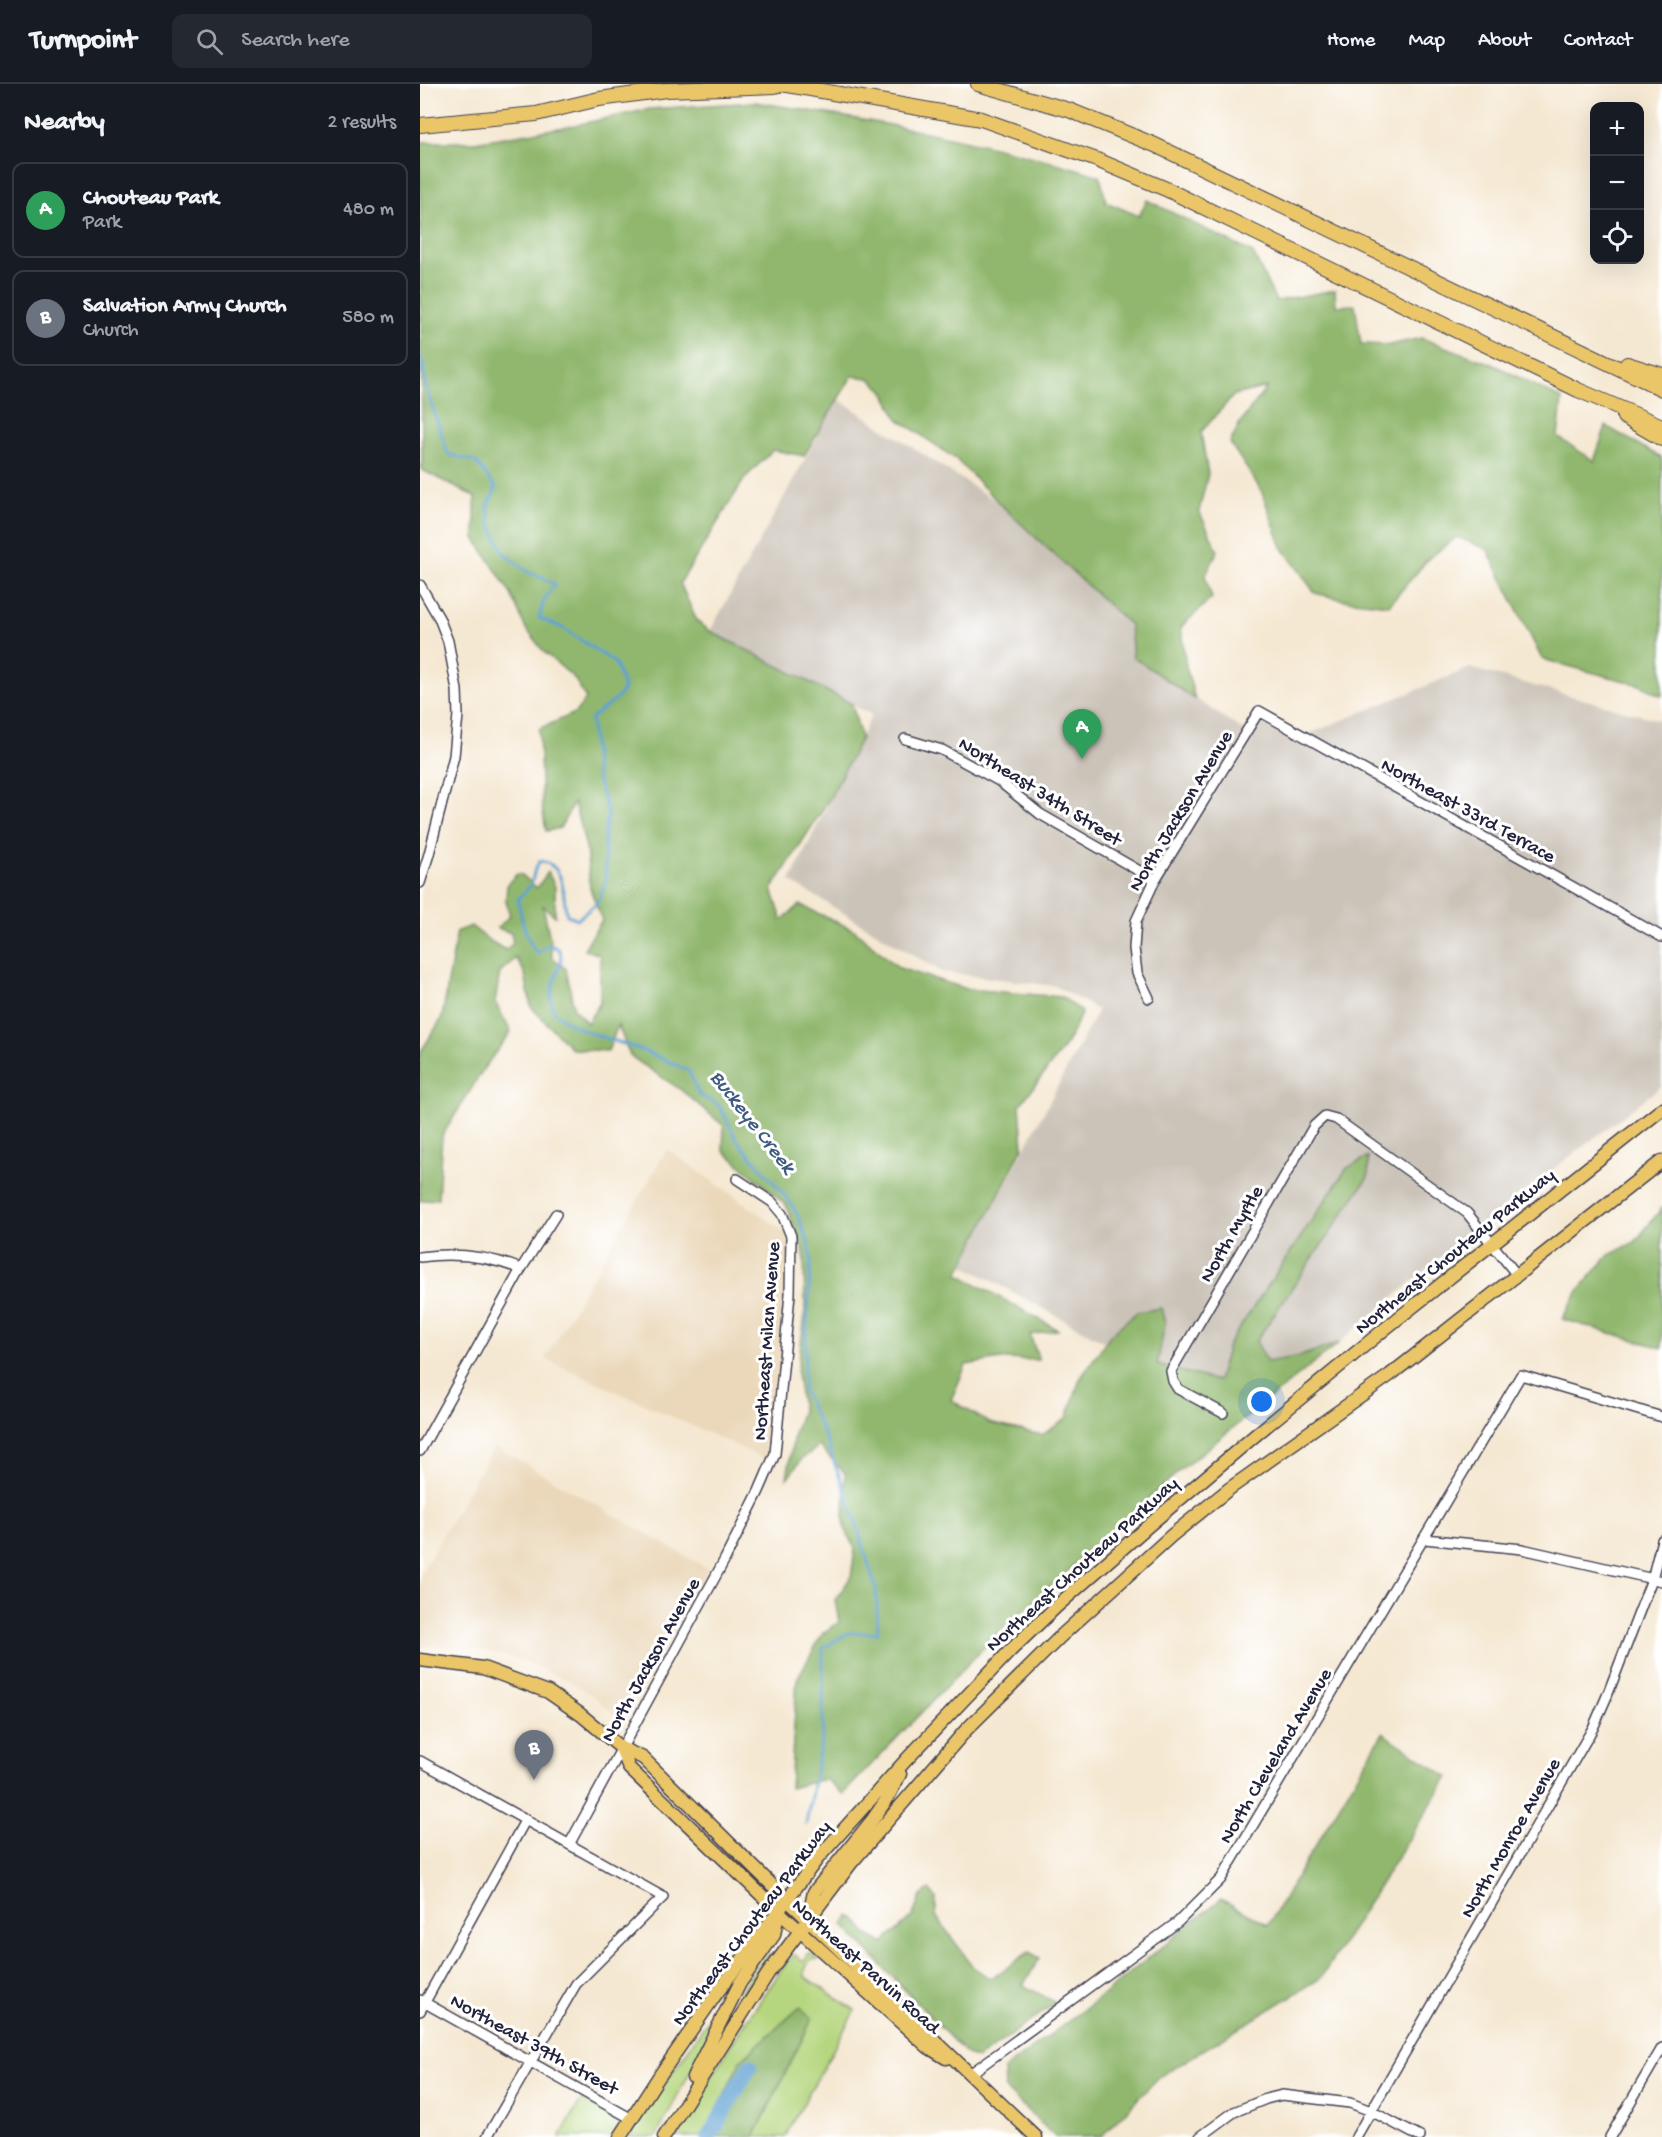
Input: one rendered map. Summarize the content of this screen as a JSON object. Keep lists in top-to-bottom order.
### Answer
{
  "streets": {
    "main road": ["Northeast Chouteau Parkway", "Northeast Parvin Road"],
    "street": [
      "Northeast 34th Street",
      "Northeast 33rd Terrace",
      "North Jackson Avenue",
      "North Myrtle",
      "Northeast Milan Avenue",
      "North Cleveland Avenue",
      "North Monroe Avenue",
      "Northeast 39th Street"
    ]
  },
  "crossings": [
    ["Northeast 34th Street", "North Jackson Avenue"],
    ["Northeast 33rd Terrace", "North Jackson Avenue"],
    ["North Jackson Avenue", "Northeast Milan Avenue"],
    ["North Jackson Avenue", "Northeast Parvin Road"],
    ["North Myrtle", "Northeast Chouteau Parkway"],
    ["Northeast Chouteau Parkway", "Northeast Parvin Road"],
    ["Northeast Chouteau Parkway", "Northeast 39th Street"],
    ["North Cleveland Avenue", "Northeast Parvin Road"]
  ],
  "water": ["Buckeye Creek"],
  "page": {
    "header": "Turnpoint",
    "search": "Search here",
    "nav": [
      "Home",
      "Map",
      "About",
      "Contact"
    ],
    "heading": ["Nearby", "2 results"],
    "map_buttons": ["+", "−"],
    "list": [
      {
        "mark": "A",
        "name": "Chouteau Park",
        "note": "Park",
        "value": "480 m"
      },
      {
        "mark": "B",
        "name": "Salvation Army Church",
        "note": "Church",
        "value": "580 m"
      }
    ],
    "pins": ["A", "B"]
  }
}
